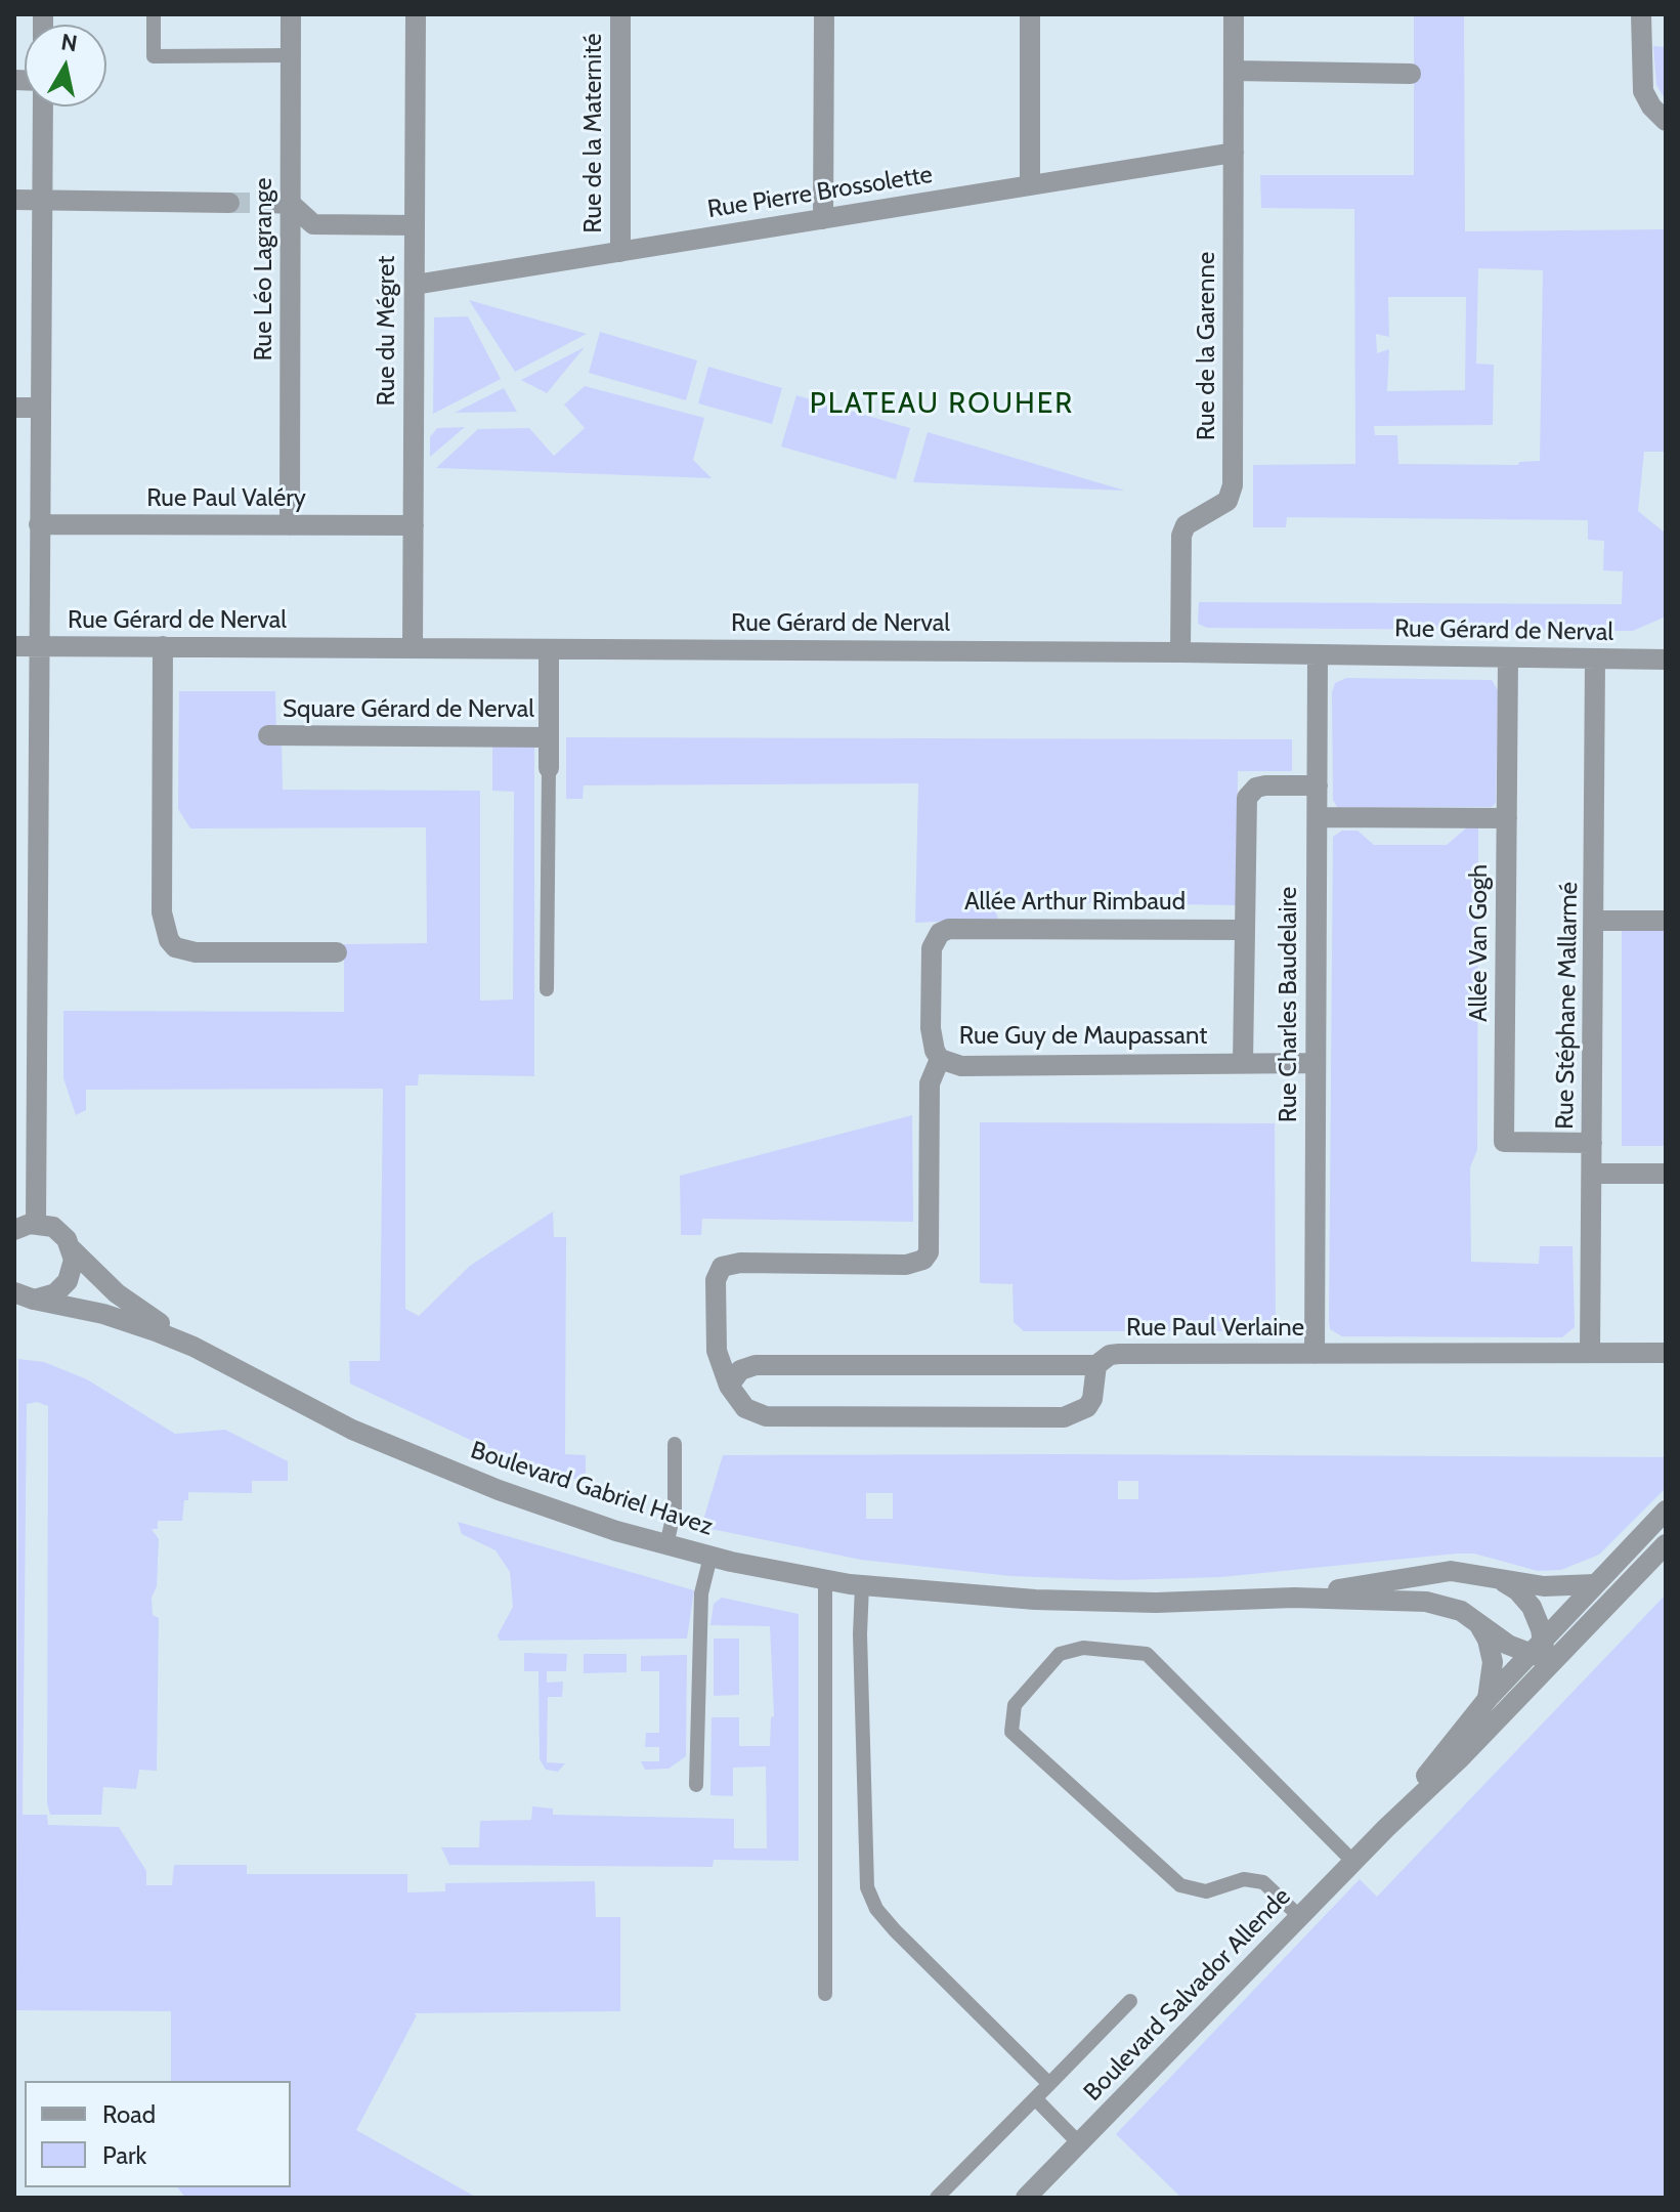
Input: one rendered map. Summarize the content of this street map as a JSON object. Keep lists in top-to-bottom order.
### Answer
{
  "streets": {
    "street": [
      "Rue de la Maternité",
      "Rue Pierre Brossolette",
      "Rue Léo Lagrange",
      "Rue du Mégret",
      "Rue de la Garenne",
      "Rue Paul Valéry",
      "Rue Gérard de Nerval",
      "Square Gérard de Nerval",
      "Allée Arthur Rimbaud",
      "Allée Van Gogh",
      "Rue Charles Baudelaire",
      "Rue Stéphane Mallarmé",
      "Rue Guy de Maupassant",
      "Rue Paul Verlaine",
      "Boulevard Gabriel Havez",
      "Boulevard Salvador Allende"
    ]
  },
  "crossings": [
    ["Rue de la Maternité", "Rue Pierre Brossolette"],
    ["Rue Pierre Brossolette", "Rue du Mégret"],
    ["Rue Pierre Brossolette", "Rue de la Garenne"],
    ["Rue Léo Lagrange", "Rue Paul Valéry"],
    ["Rue du Mégret", "Rue Paul Valéry"],
    ["Rue du Mégret", "Rue Gérard de Nerval"],
    ["Rue de la Garenne", "Rue Gérard de Nerval"],
    ["Rue Gérard de Nerval", "Square Gérard de Nerval"],
    ["Rue Gérard de Nerval", "Allée Van Gogh"],
    ["Rue Gérard de Nerval", "Rue Charles Baudelaire"],
    ["Rue Gérard de Nerval", "Rue Stéphane Mallarmé"],
    ["Allée Arthur Rimbaud", "Rue Guy de Maupassant"],
    ["Allée Van Gogh", "Rue Stéphane Mallarmé"],
    ["Rue Charles Baudelaire", "Rue Guy de Maupassant"],
    ["Rue Charles Baudelaire", "Rue Paul Verlaine"],
    ["Rue Stéphane Mallarmé", "Rue Paul Verlaine"],
    ["Rue Guy de Maupassant", "Rue Paul Verlaine"],
    ["Boulevard Gabriel Havez", "Boulevard Salvador Allende"]
  ],
  "districts": ["PLATEAU ROUHER"],
  "legend": ["Road", "Park"],
  "north": "top"
}
